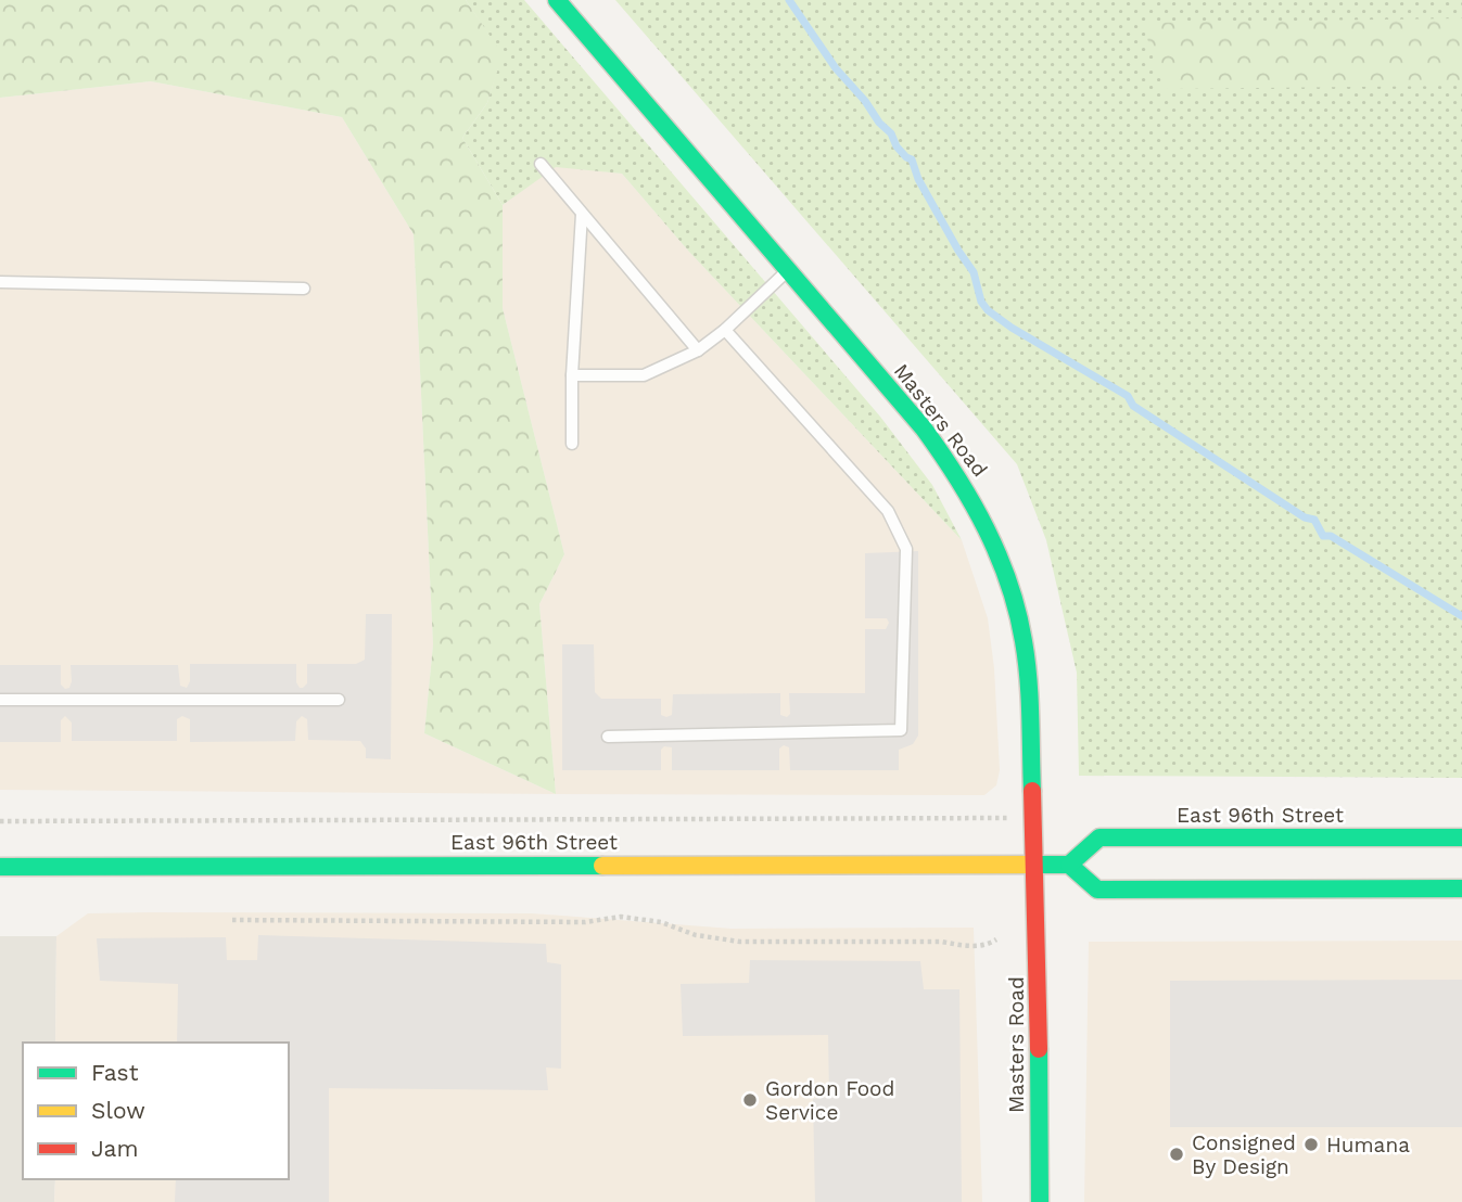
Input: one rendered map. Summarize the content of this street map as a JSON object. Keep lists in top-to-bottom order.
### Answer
{
  "streets": {
    "main road": ["Masters Road", "East 96th Street"]
  },
  "crossings": [
    ["Masters Road", "East 96th Street"]
  ],
  "places": ["Gordon Food Service", "Humana", "Consigned By Design"],
  "legend": ["Fast", "Slow", "Jam"]
}
